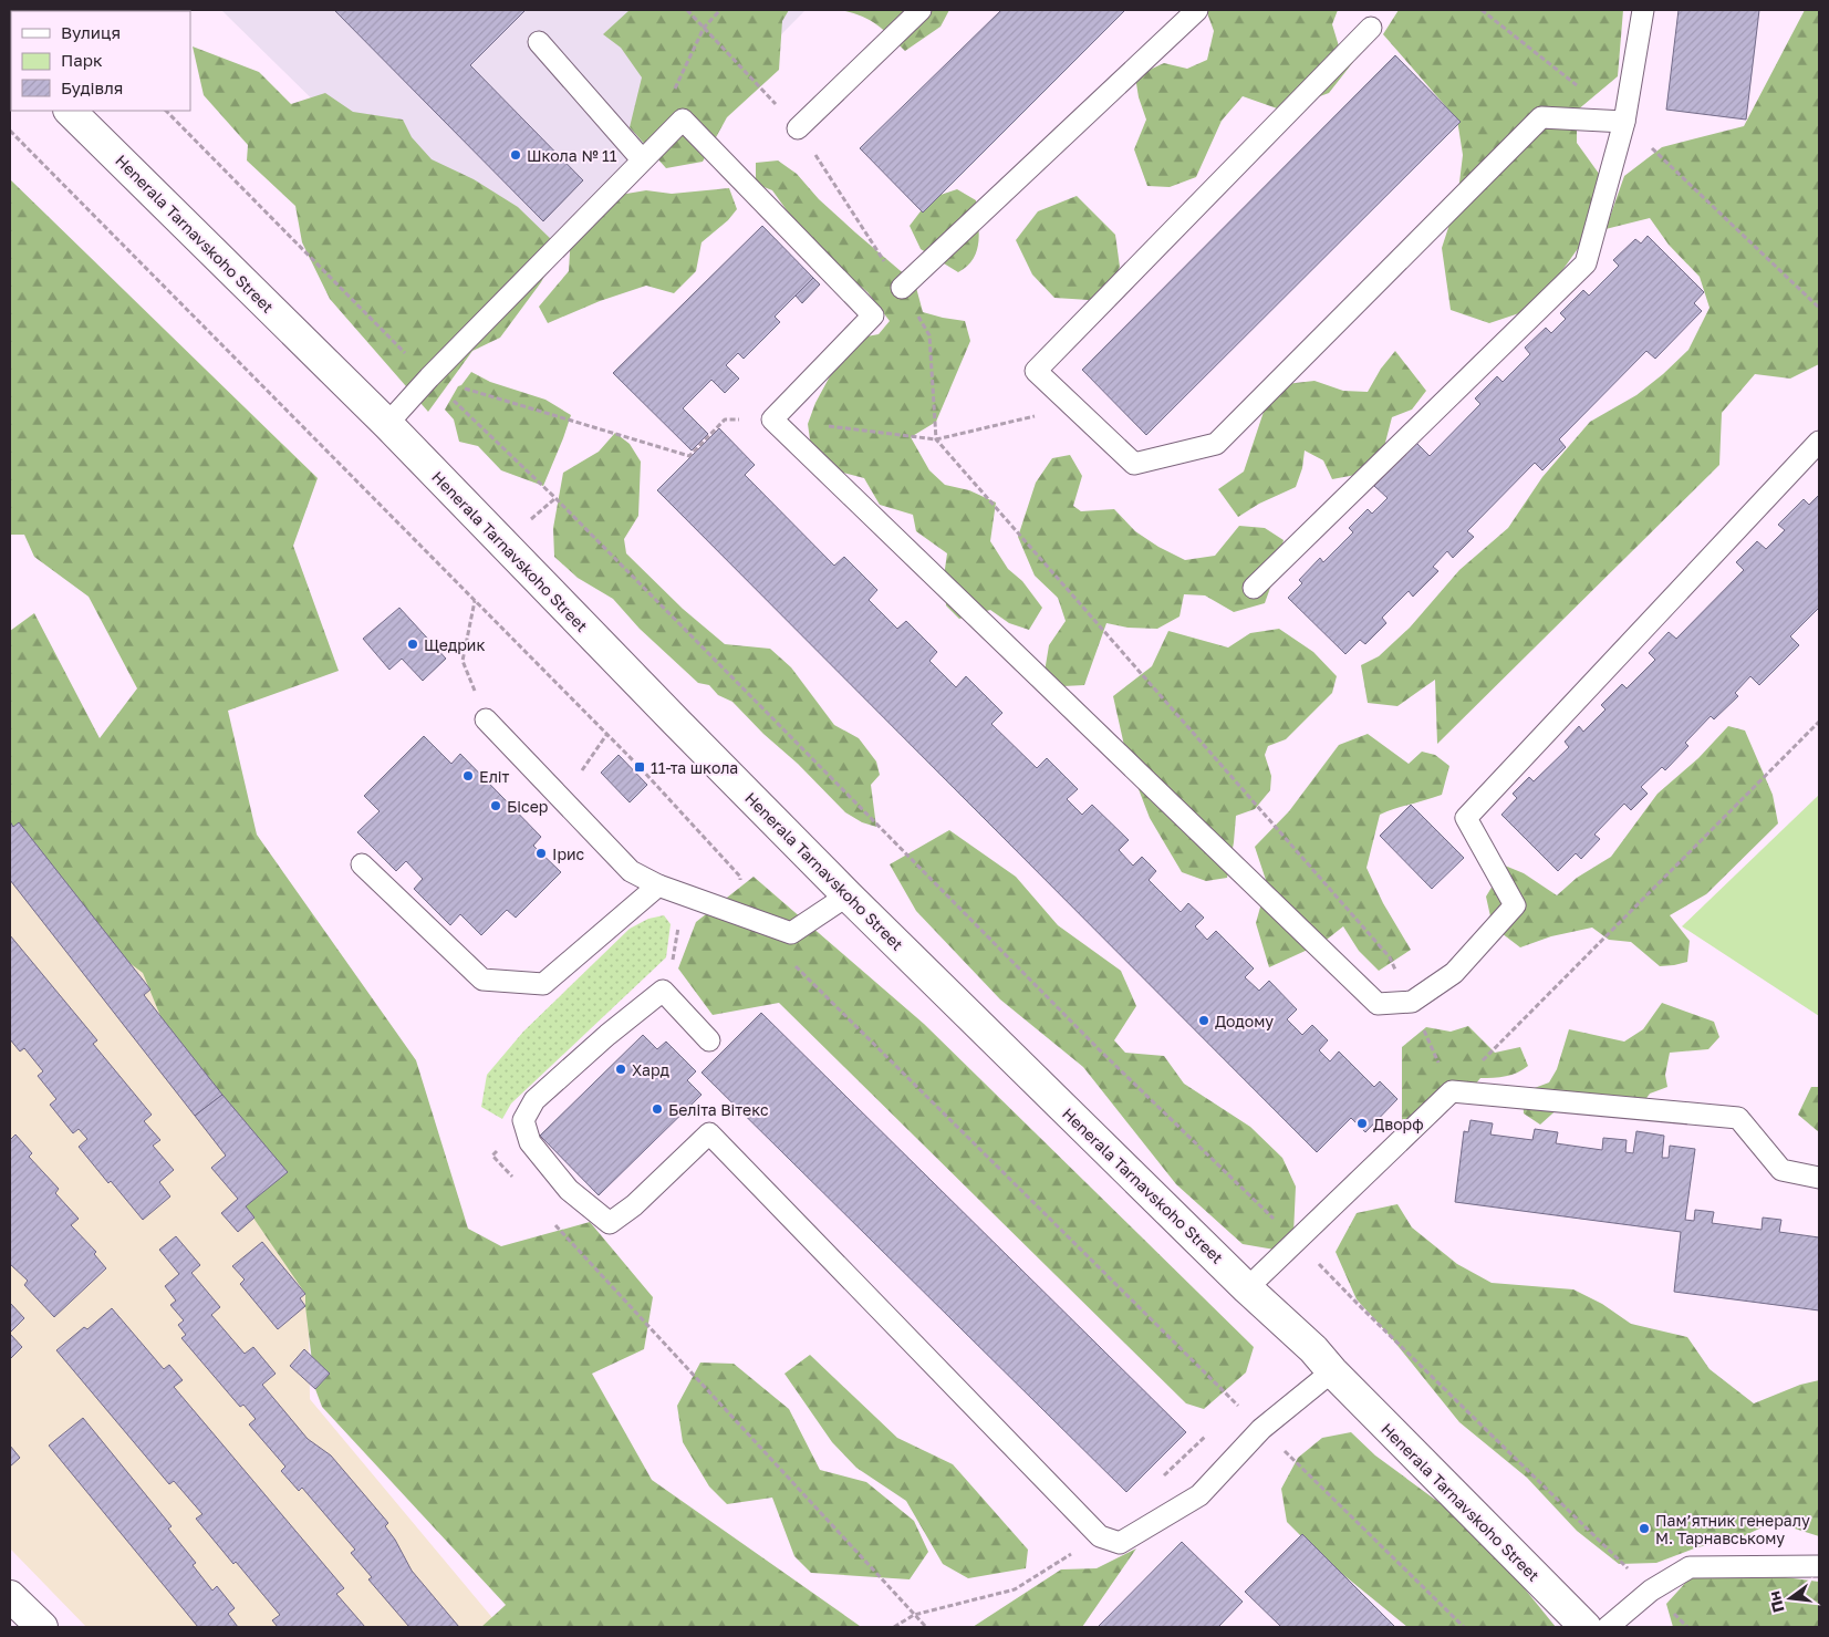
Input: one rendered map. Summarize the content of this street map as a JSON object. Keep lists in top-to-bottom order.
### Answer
{
  "streets": {
    "main road": ["Henerala Tarnavskoho Street"]
  },
  "places": {
    "other": [
      "Школа № 11",
      "Щедрик",
      "Еліт",
      "Бісер",
      "Ірис",
      "Додому",
      "Хард",
      "Беліта Вітекс",
      "Дворф",
      "Пам’ятник генералу М. Тарнавському"
    ],
    "transit": ["11-та школа"]
  },
  "legend": ["Вулиця", "Парк", "Будівля"],
  "north": "left"
}
